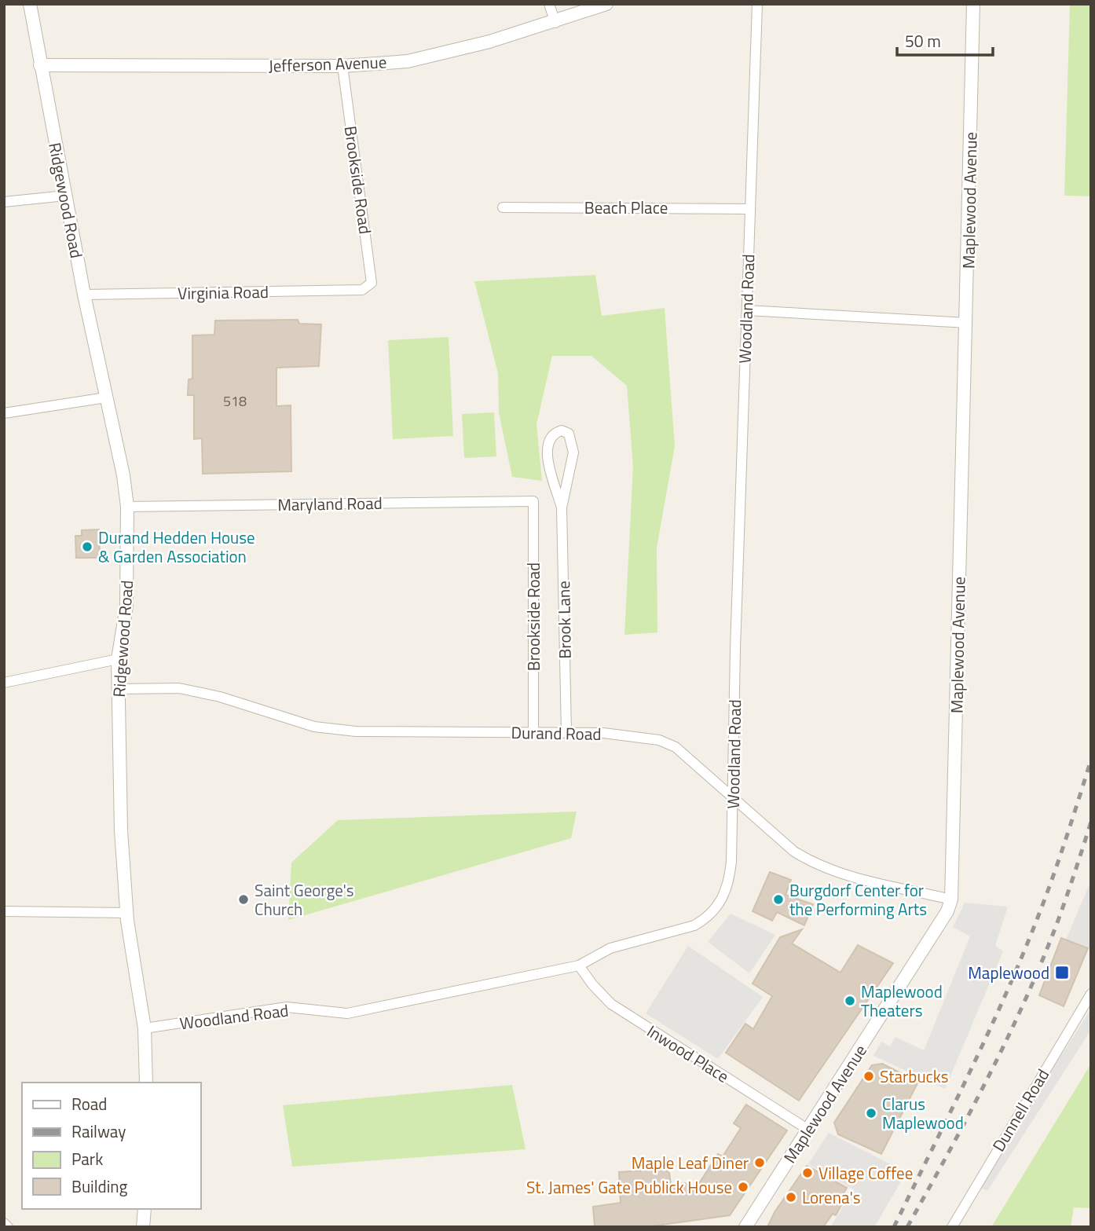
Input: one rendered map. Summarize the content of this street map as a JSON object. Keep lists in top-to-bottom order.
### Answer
{
  "streets": {
    "street": [
      "Jefferson Avenue",
      "Brookside Road",
      "Ridgewood Road",
      "Maplewood Avenue",
      "Beach Place",
      "Virginia Road",
      "Woodland Road",
      "Maryland Road",
      "Brook Lane",
      "Durand Road",
      "Inwood Place",
      "Dunnell Road"
    ]
  },
  "crossings": [
    ["Jefferson Avenue", "Brookside Road"],
    ["Jefferson Avenue", "Ridgewood Road"],
    ["Brookside Road", "Virginia Road"],
    ["Brookside Road", "Maryland Road"],
    ["Brookside Road", "Durand Road"],
    ["Ridgewood Road", "Virginia Road"],
    ["Ridgewood Road", "Woodland Road"],
    ["Ridgewood Road", "Maryland Road"],
    ["Ridgewood Road", "Durand Road"],
    ["Maplewood Avenue", "Durand Road"],
    ["Maplewood Avenue", "Inwood Place"],
    ["Beach Place", "Woodland Road"],
    ["Woodland Road", "Durand Road"],
    ["Woodland Road", "Inwood Place"],
    ["Brook Lane", "Durand Road"]
  ],
  "places": {
    "other": [
      "Durand Hedden House & Garden Association",
      "Saint George's Church",
      "Burgdorf Center for the Performing Arts",
      "Maplewood Theaters",
      "Starbucks",
      "Clarus Maplewood",
      "Maple Leaf Diner",
      "Village Coffee",
      "St. James' Gate Publick House",
      "Lorena's"
    ],
    "transit": ["Maplewood"]
  },
  "house_numbers": ["518"],
  "legend": [
    "Road",
    "Railway",
    "Park",
    "Building"
  ],
  "scale_bar": "50 m"
}
